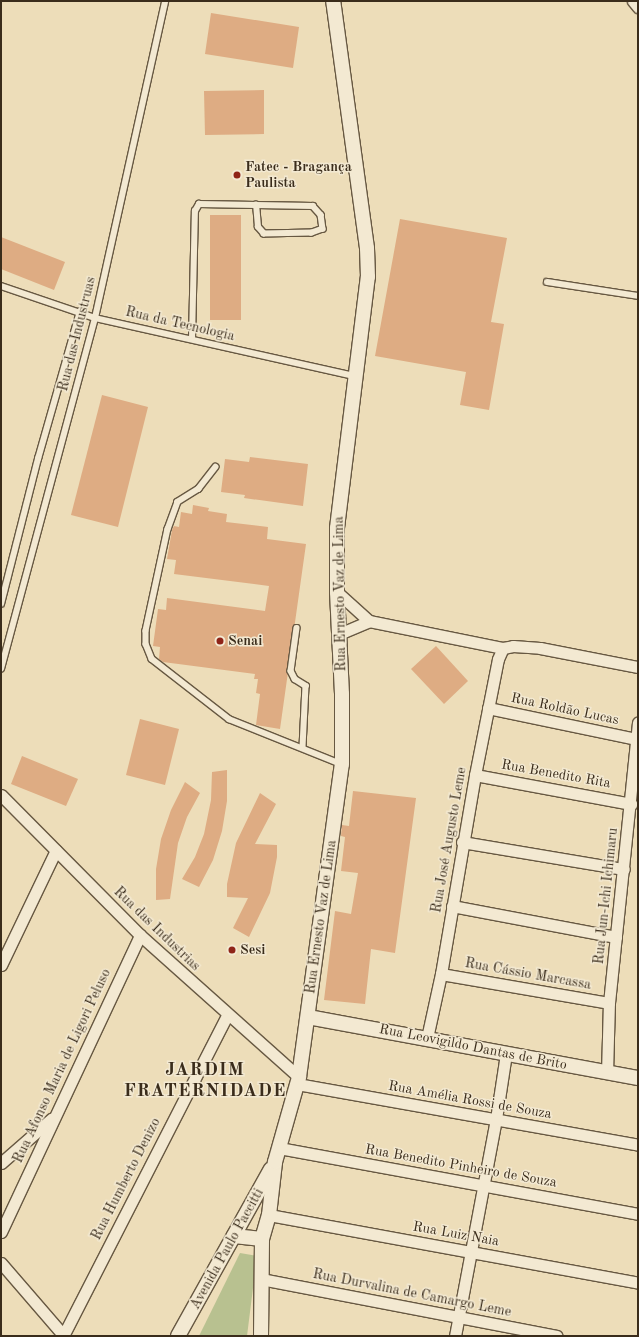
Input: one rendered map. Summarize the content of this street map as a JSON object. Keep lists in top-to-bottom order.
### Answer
{
  "streets": {
    "street": [
      "Rua Ernesto Vaz de Lima",
      "Rua Roldão Lucas",
      "Rua Benedito Rita",
      "Rua José Augusto Leme",
      "Rua Jun-Ichi Ichimaru",
      "Rua das Industrias",
      "Rua Cássio Marcassa",
      "Rua Leovigildo Dantas de Brito",
      "Rua Afonso Maria de Ligori Peluso",
      "Rua Amélia Rossi de Souza",
      "Rua Benedito Pinheiro de Souza",
      "Rua Humberto Denizo",
      "Rua Luiz Naia",
      "Avenida Paulo Paccitti",
      "Rua Durvalina de Camargo Leme"
    ],
    "lane": ["Rua da Tecnologia", "Rua das Industruas"]
  },
  "crossings": [
    ["Rua da Tecnologia", "Rua das Industruas"],
    ["Rua da Tecnologia", "Rua Ernesto Vaz de Lima"],
    ["Rua Ernesto Vaz de Lima", "Rua das Industrias"],
    ["Rua Ernesto Vaz de Lima", "Rua Leovigildo Dantas de Brito"],
    ["Rua Ernesto Vaz de Lima", "Rua Amélia Rossi de Souza"],
    ["Rua Ernesto Vaz de Lima", "Rua Benedito Pinheiro de Souza"],
    ["Rua Ernesto Vaz de Lima", "Avenida Paulo Paccitti"],
    ["Rua Roldão Lucas", "Rua José Augusto Leme"],
    ["Rua Roldão Lucas", "Rua Jun-Ichi Ichimaru"],
    ["Rua Benedito Rita", "Rua José Augusto Leme"],
    ["Rua Benedito Rita", "Rua Jun-Ichi Ichimaru"],
    ["Rua José Augusto Leme", "Rua Cássio Marcassa"],
    ["Rua José Augusto Leme", "Rua Leovigildo Dantas de Brito"],
    ["Rua Jun-Ichi Ichimaru", "Rua Cássio Marcassa"],
    ["Rua Jun-Ichi Ichimaru", "Rua Leovigildo Dantas de Brito"],
    ["Rua das Industrias", "Rua Afonso Maria de Ligori Peluso"],
    ["Rua das Industrias", "Rua Amélia Rossi de Souza"],
    ["Rua das Industrias", "Rua Humberto Denizo"]
  ],
  "districts": ["JARDIM FRATERNIDADE"],
  "places": ["Fatec - Bragança Paulista", "Senai", "Sesi"]
}
